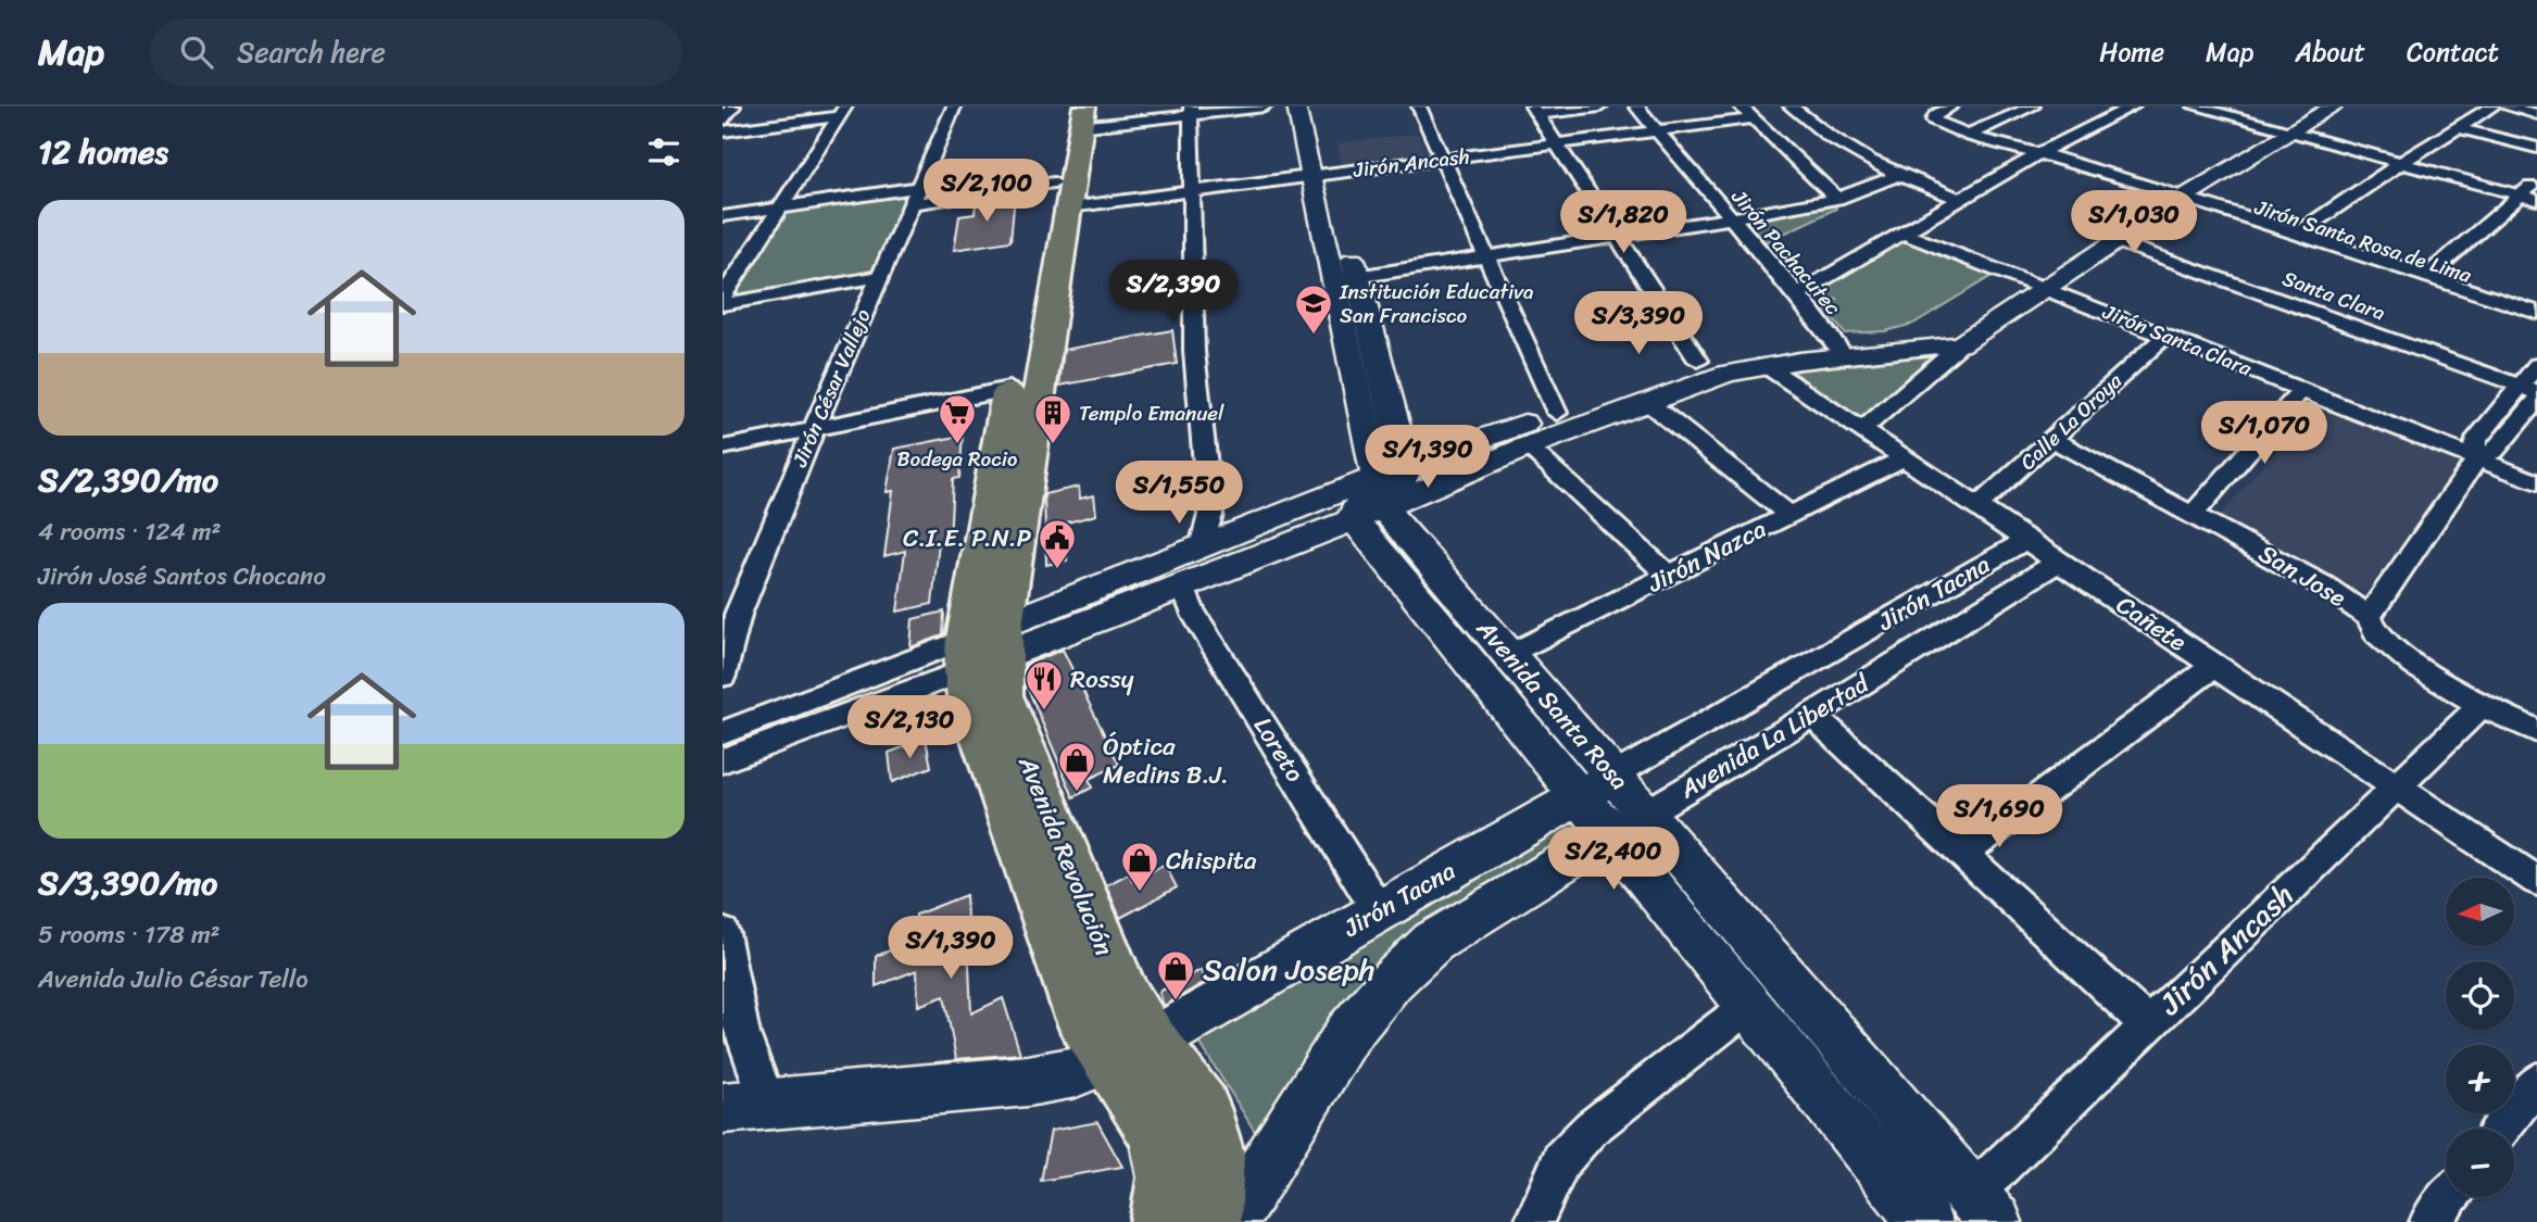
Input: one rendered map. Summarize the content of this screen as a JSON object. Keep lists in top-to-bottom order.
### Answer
{
  "streets": {
    "main road": ["Avenida Revolución"],
    "street": [
      "Jirón Ancash",
      "Jirón Santa Rosa de Lima",
      "Jirón Pachacutec",
      "Santa Clara",
      "Jirón Santa Clara",
      "Jirón César Vallejo",
      "Calle La Oroya",
      "Jirón Nazca",
      "San Jose",
      "Jirón Tacna",
      "Cañete",
      "Avenida Santa Rosa",
      "Avenida La Libertad",
      "Loreto"
    ]
  },
  "crossings": [
    ["Jirón Ancash", "Jirón Pachacutec"],
    ["Jirón Ancash", "Jirón César Vallejo"],
    ["Jirón Ancash", "San Jose"],
    ["Jirón Ancash", "Cañete"],
    ["Jirón Ancash", "Avenida Santa Rosa"],
    ["Jirón Ancash", "Avenida Revolución"],
    ["Jirón Santa Clara", "Calle La Oroya"],
    ["Calle La Oroya", "San Jose"],
    ["Calle La Oroya", "Cañete"],
    ["Jirón Nazca", "Cañete"],
    ["Jirón Nazca", "Avenida Santa Rosa"],
    ["Jirón Tacna", "Cañete"],
    ["Jirón Tacna", "Avenida Santa Rosa"],
    ["Jirón Tacna", "Loreto"],
    ["Jirón Tacna", "Avenida Revolución"],
    ["Cañete", "Avenida La Libertad"],
    ["Avenida Santa Rosa", "Avenida La Libertad"]
  ],
  "places": {
    "school or university": ["Institución Educativa San Francisco"],
    "supermarket": ["Bodega Rocio"],
    "building": ["Templo Emanuel"],
    "public building": ["C.I.E. P.N.P"],
    "restaurant": ["Rossy"],
    "shop": ["Óptica Medins B.J.", "Chispita", "Salon Joseph"]
  },
  "north": "left",
  "page": {
    "header": "Map",
    "search": "Search here",
    "nav": [
      "Home",
      "Map",
      "About",
      "Contact"
    ],
    "heading": "12 homes",
    "price": [
      "S/2,100",
      "S/1,820",
      "S/1,030",
      "S/2,390",
      "S/3,390",
      "S/1,070",
      "S/1,390",
      "S/1,550",
      "S/2,130",
      "S/1,690",
      "S/2,400",
      "S/1,390"
    ],
    "list": [
      {
        "name": "S/2,390/mo",
        "note": "4 rooms · 124 m² · Jirón José Santos Chocano"
      },
      {
        "name": "S/3,390/mo",
        "note": "5 rooms · 178 m² · Avenida Julio César Tello"
      }
    ],
    "map_buttons": ["+", "−"]
  }
}
